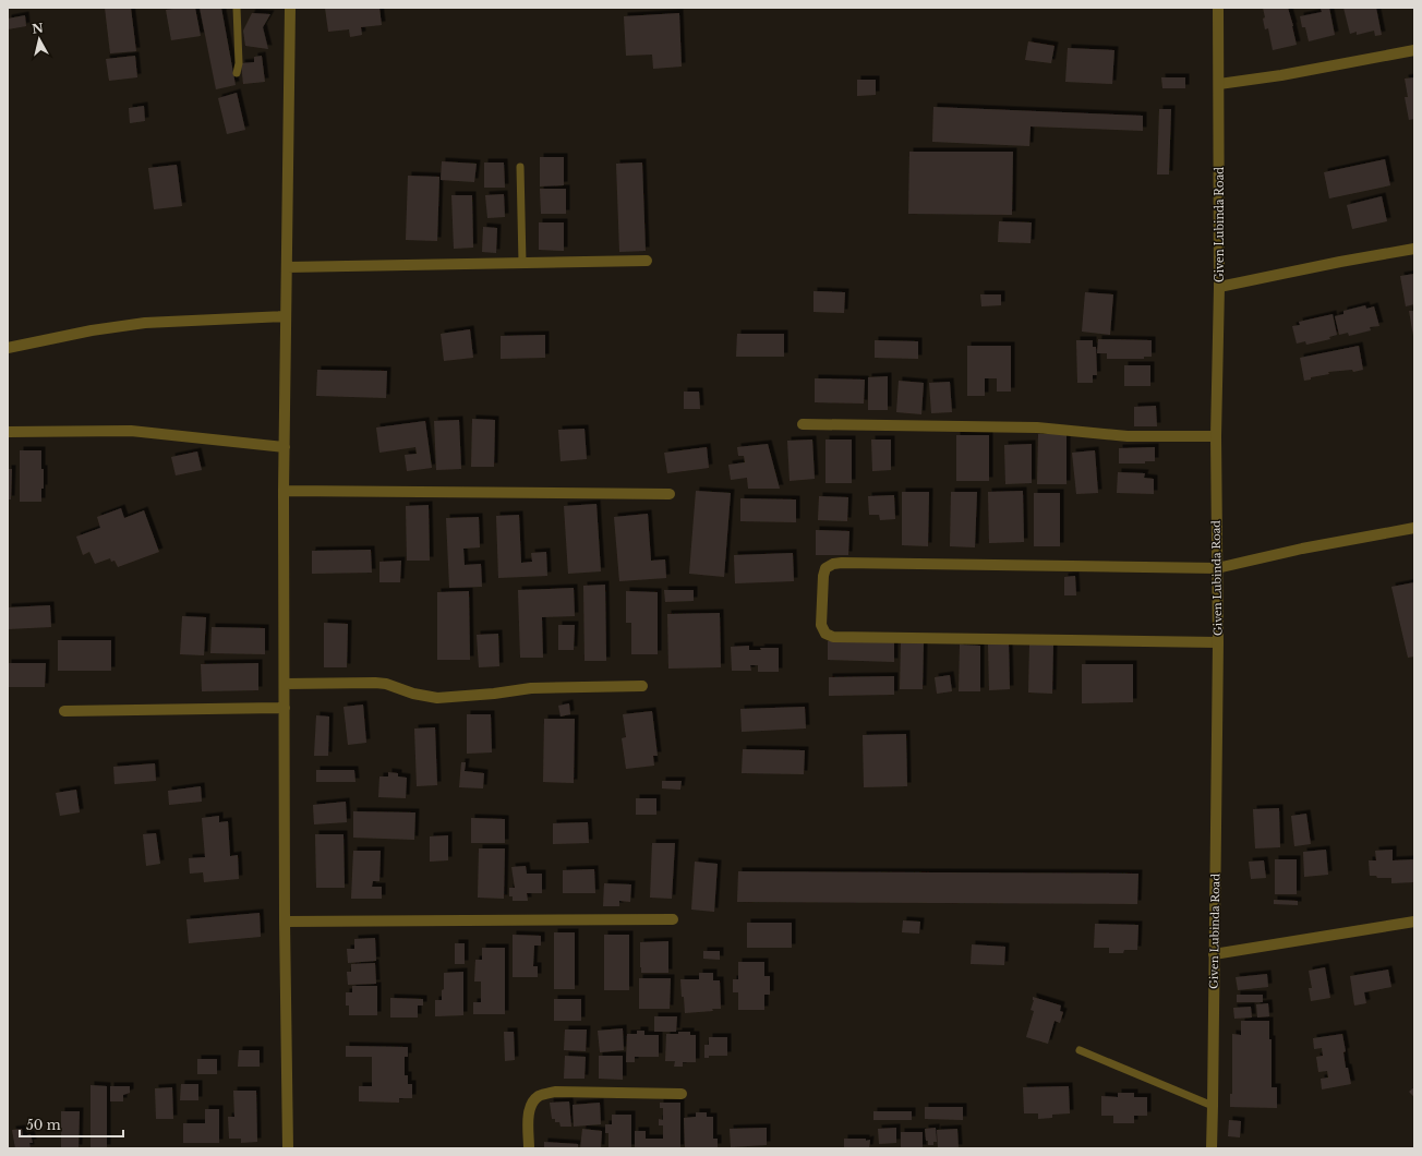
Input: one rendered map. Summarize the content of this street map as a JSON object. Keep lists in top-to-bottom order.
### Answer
{
  "streets": {
    "street": ["Given Lubinda Road"]
  },
  "scale_bar": "50 m",
  "north": "top"
}
